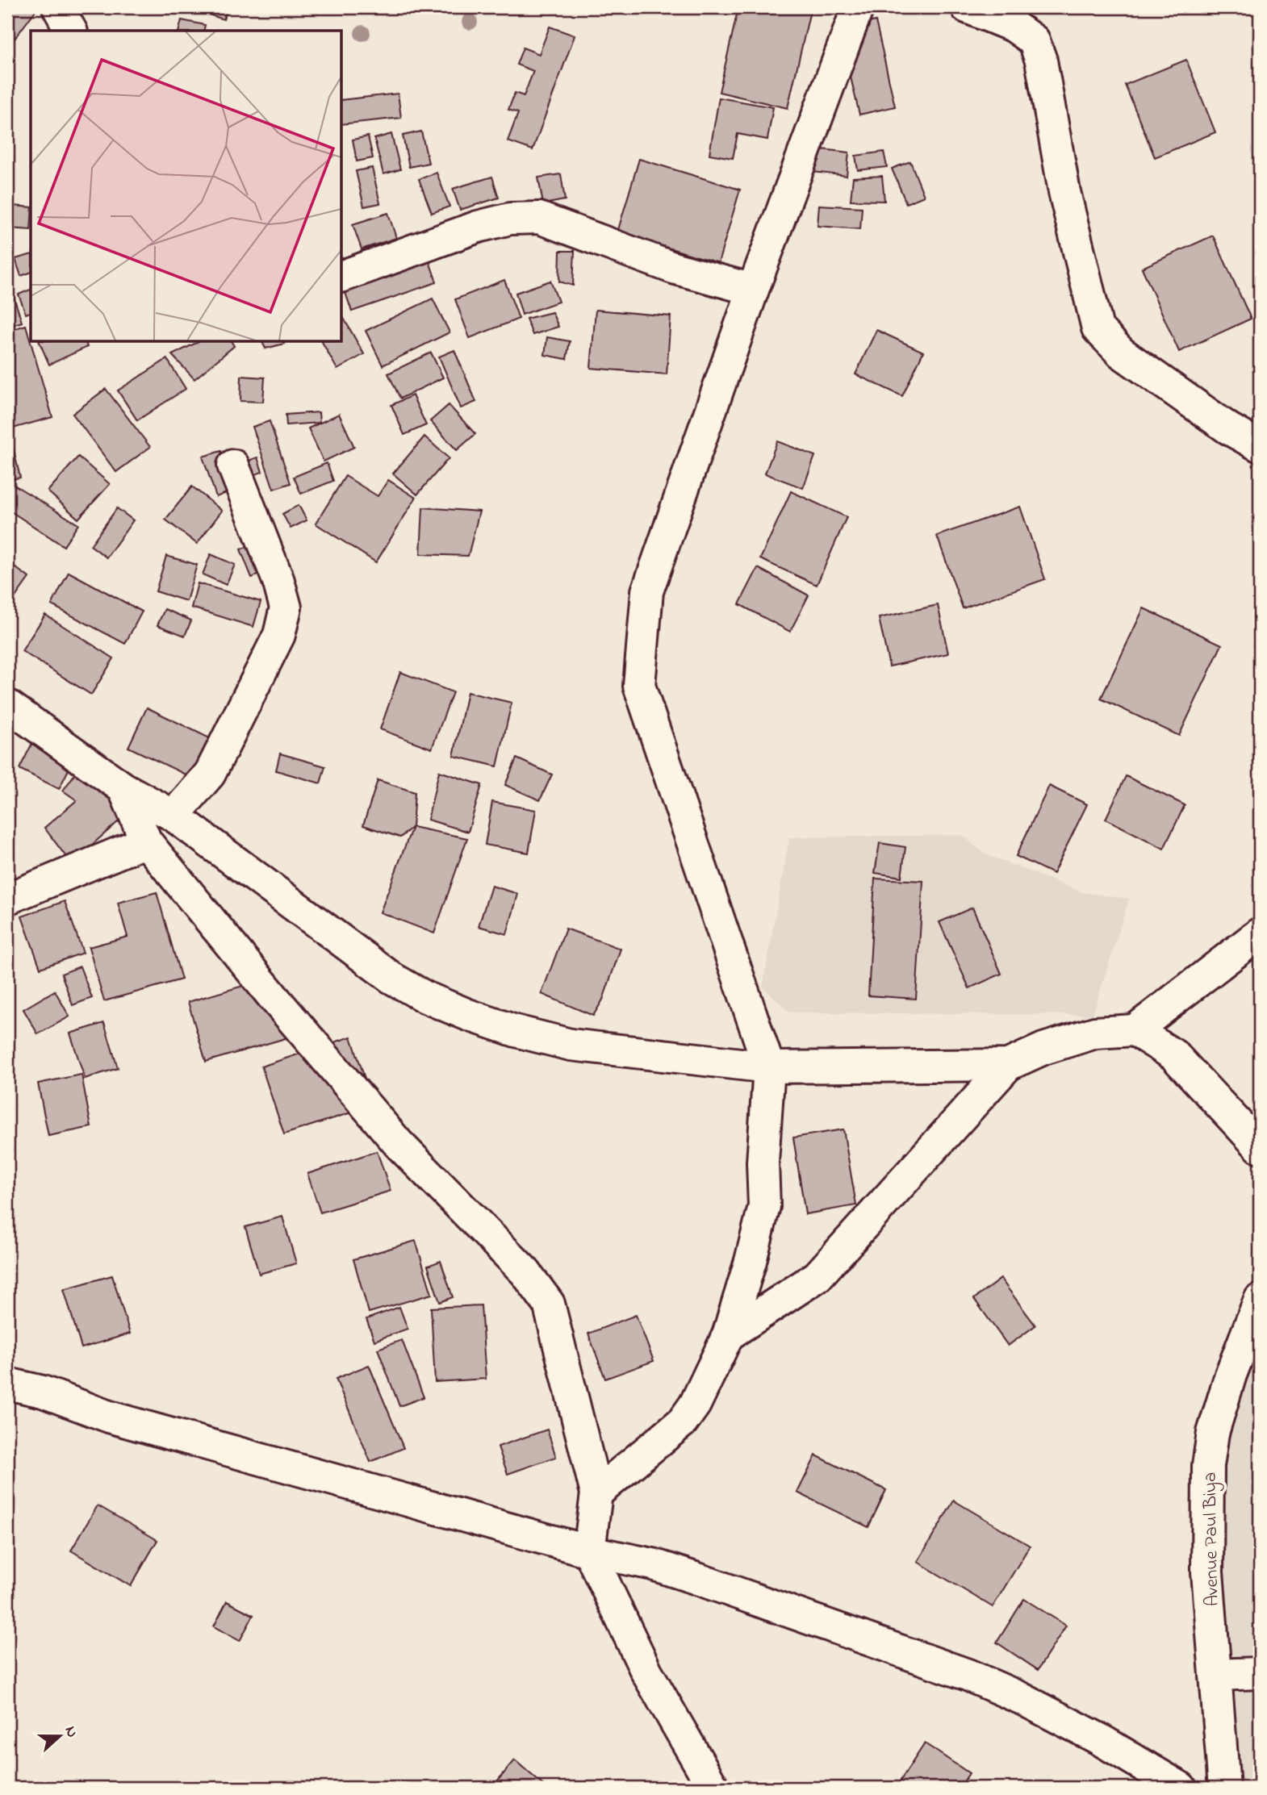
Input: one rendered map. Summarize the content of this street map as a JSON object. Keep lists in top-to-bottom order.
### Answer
{
  "streets": {
    "street": ["Avenue Paul Biya"]
  },
  "north": "right"
}
